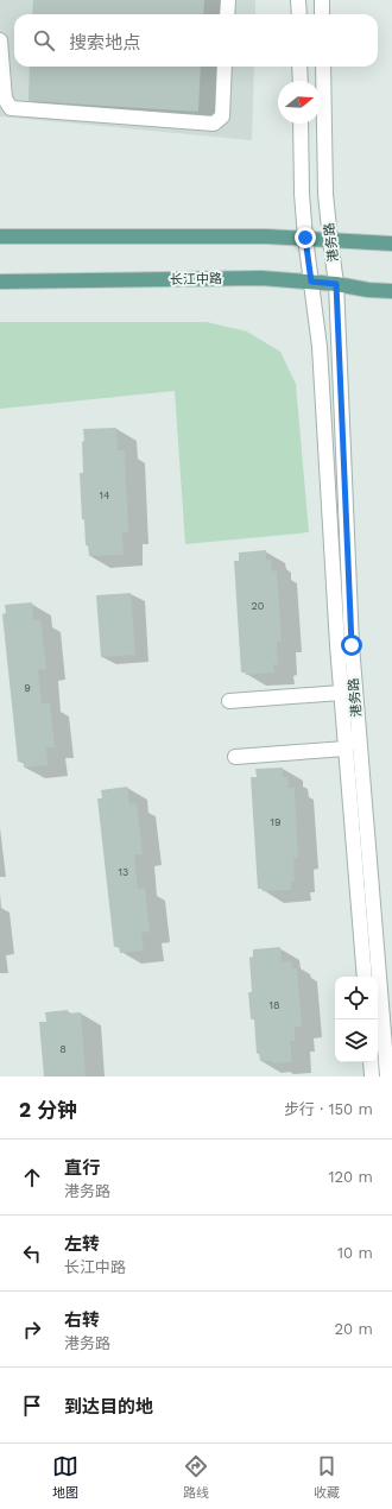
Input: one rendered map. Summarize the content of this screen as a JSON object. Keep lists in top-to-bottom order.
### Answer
{
  "streets": {
    "main road": ["长江中路"],
    "street": ["港务路"]
  },
  "crossings": [
    ["港务路", "长江中路"]
  ],
  "house_numbers": [
    "14",
    "20",
    "9",
    "19",
    "13",
    "18",
    "8"
  ],
  "north": "right",
  "page": {
    "search": "搜索地点",
    "heading": ["2 分钟", "步行 · 150 m"],
    "list": [
      ["直行", "港务路", "120 m"],
      ["左转", "长江中路", "10 m"],
      ["右转", "港务路", "20 m"],
      "到达目的地"
    ],
    "nav": ["地图", "路线", "收藏"]
  }
}
